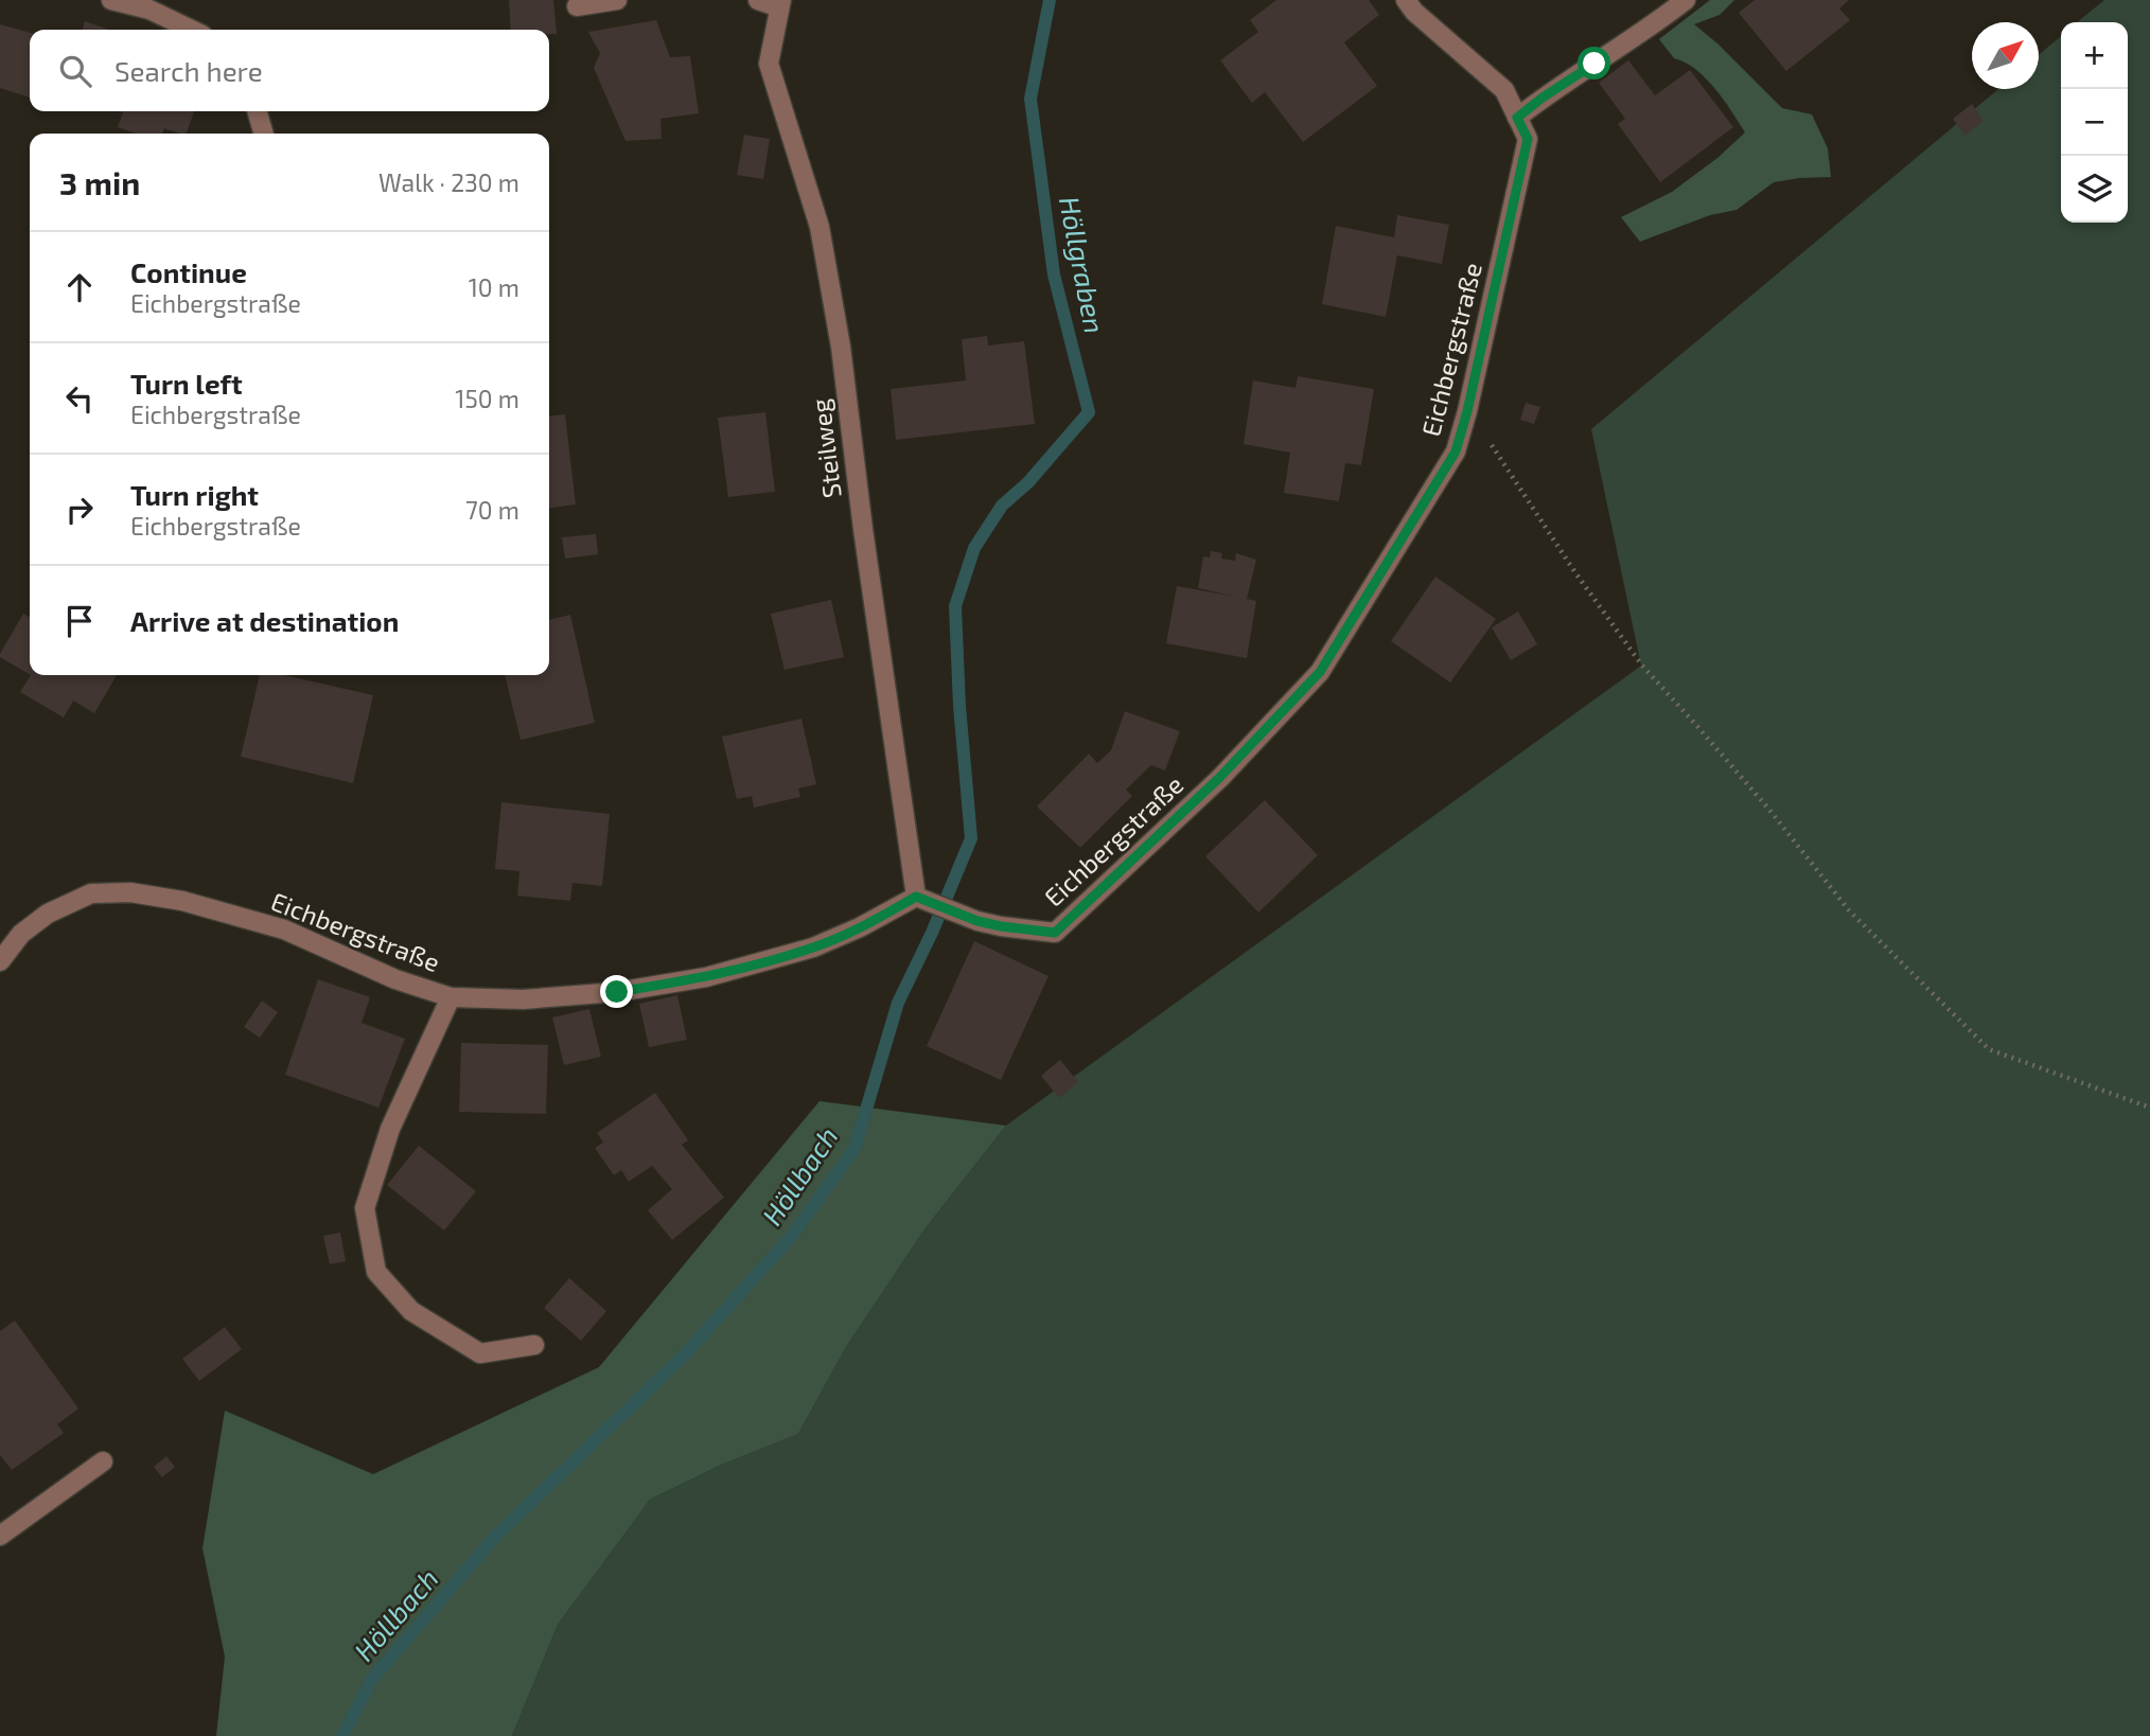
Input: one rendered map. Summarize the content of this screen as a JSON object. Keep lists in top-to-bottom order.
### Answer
{
  "streets": {
    "street": ["Eichbergstraße", "Steilweg"]
  },
  "crossings": [
    ["Eichbergstraße", "Steilweg"]
  ],
  "water": ["Höllgraben", "Höllbach"],
  "north": "top right",
  "page": {
    "map_buttons": ["+", "−"],
    "search": "Search here",
    "heading": ["3 min", "Walk · 230 m"],
    "list": [
      ["Continue", "Eichbergstraße", "10 m"],
      ["Turn left", "Eichbergstraße", "150 m"],
      ["Turn right", "Eichbergstraße", "70 m"],
      "Arrive at destination"
    ]
  }
}
